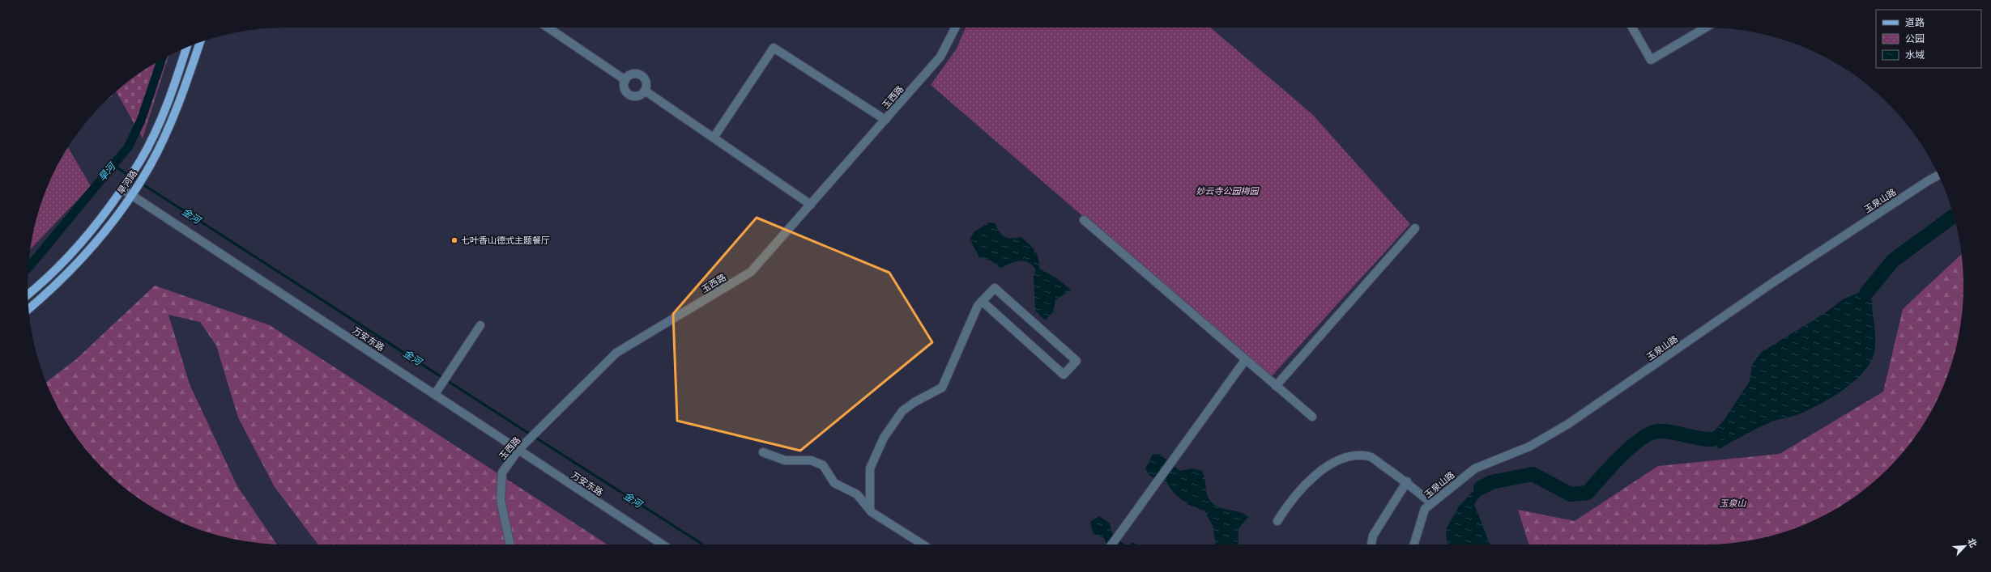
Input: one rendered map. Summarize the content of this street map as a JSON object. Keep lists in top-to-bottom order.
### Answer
{
  "streets": {
    "main road": ["旱河路"],
    "street": ["玉西路", "玉泉山路", "万安东路"]
  },
  "crossings": [
    ["玉西路", "万安东路"],
    ["旱河路", "万安东路"]
  ],
  "water": ["旱河", "金河"],
  "parks": ["妙云寺公园梅园", "玉泉山"],
  "places": ["七叶香山德式主题餐厅"],
  "legend": ["道路", "公园", "水域"],
  "north": "top right"
}
